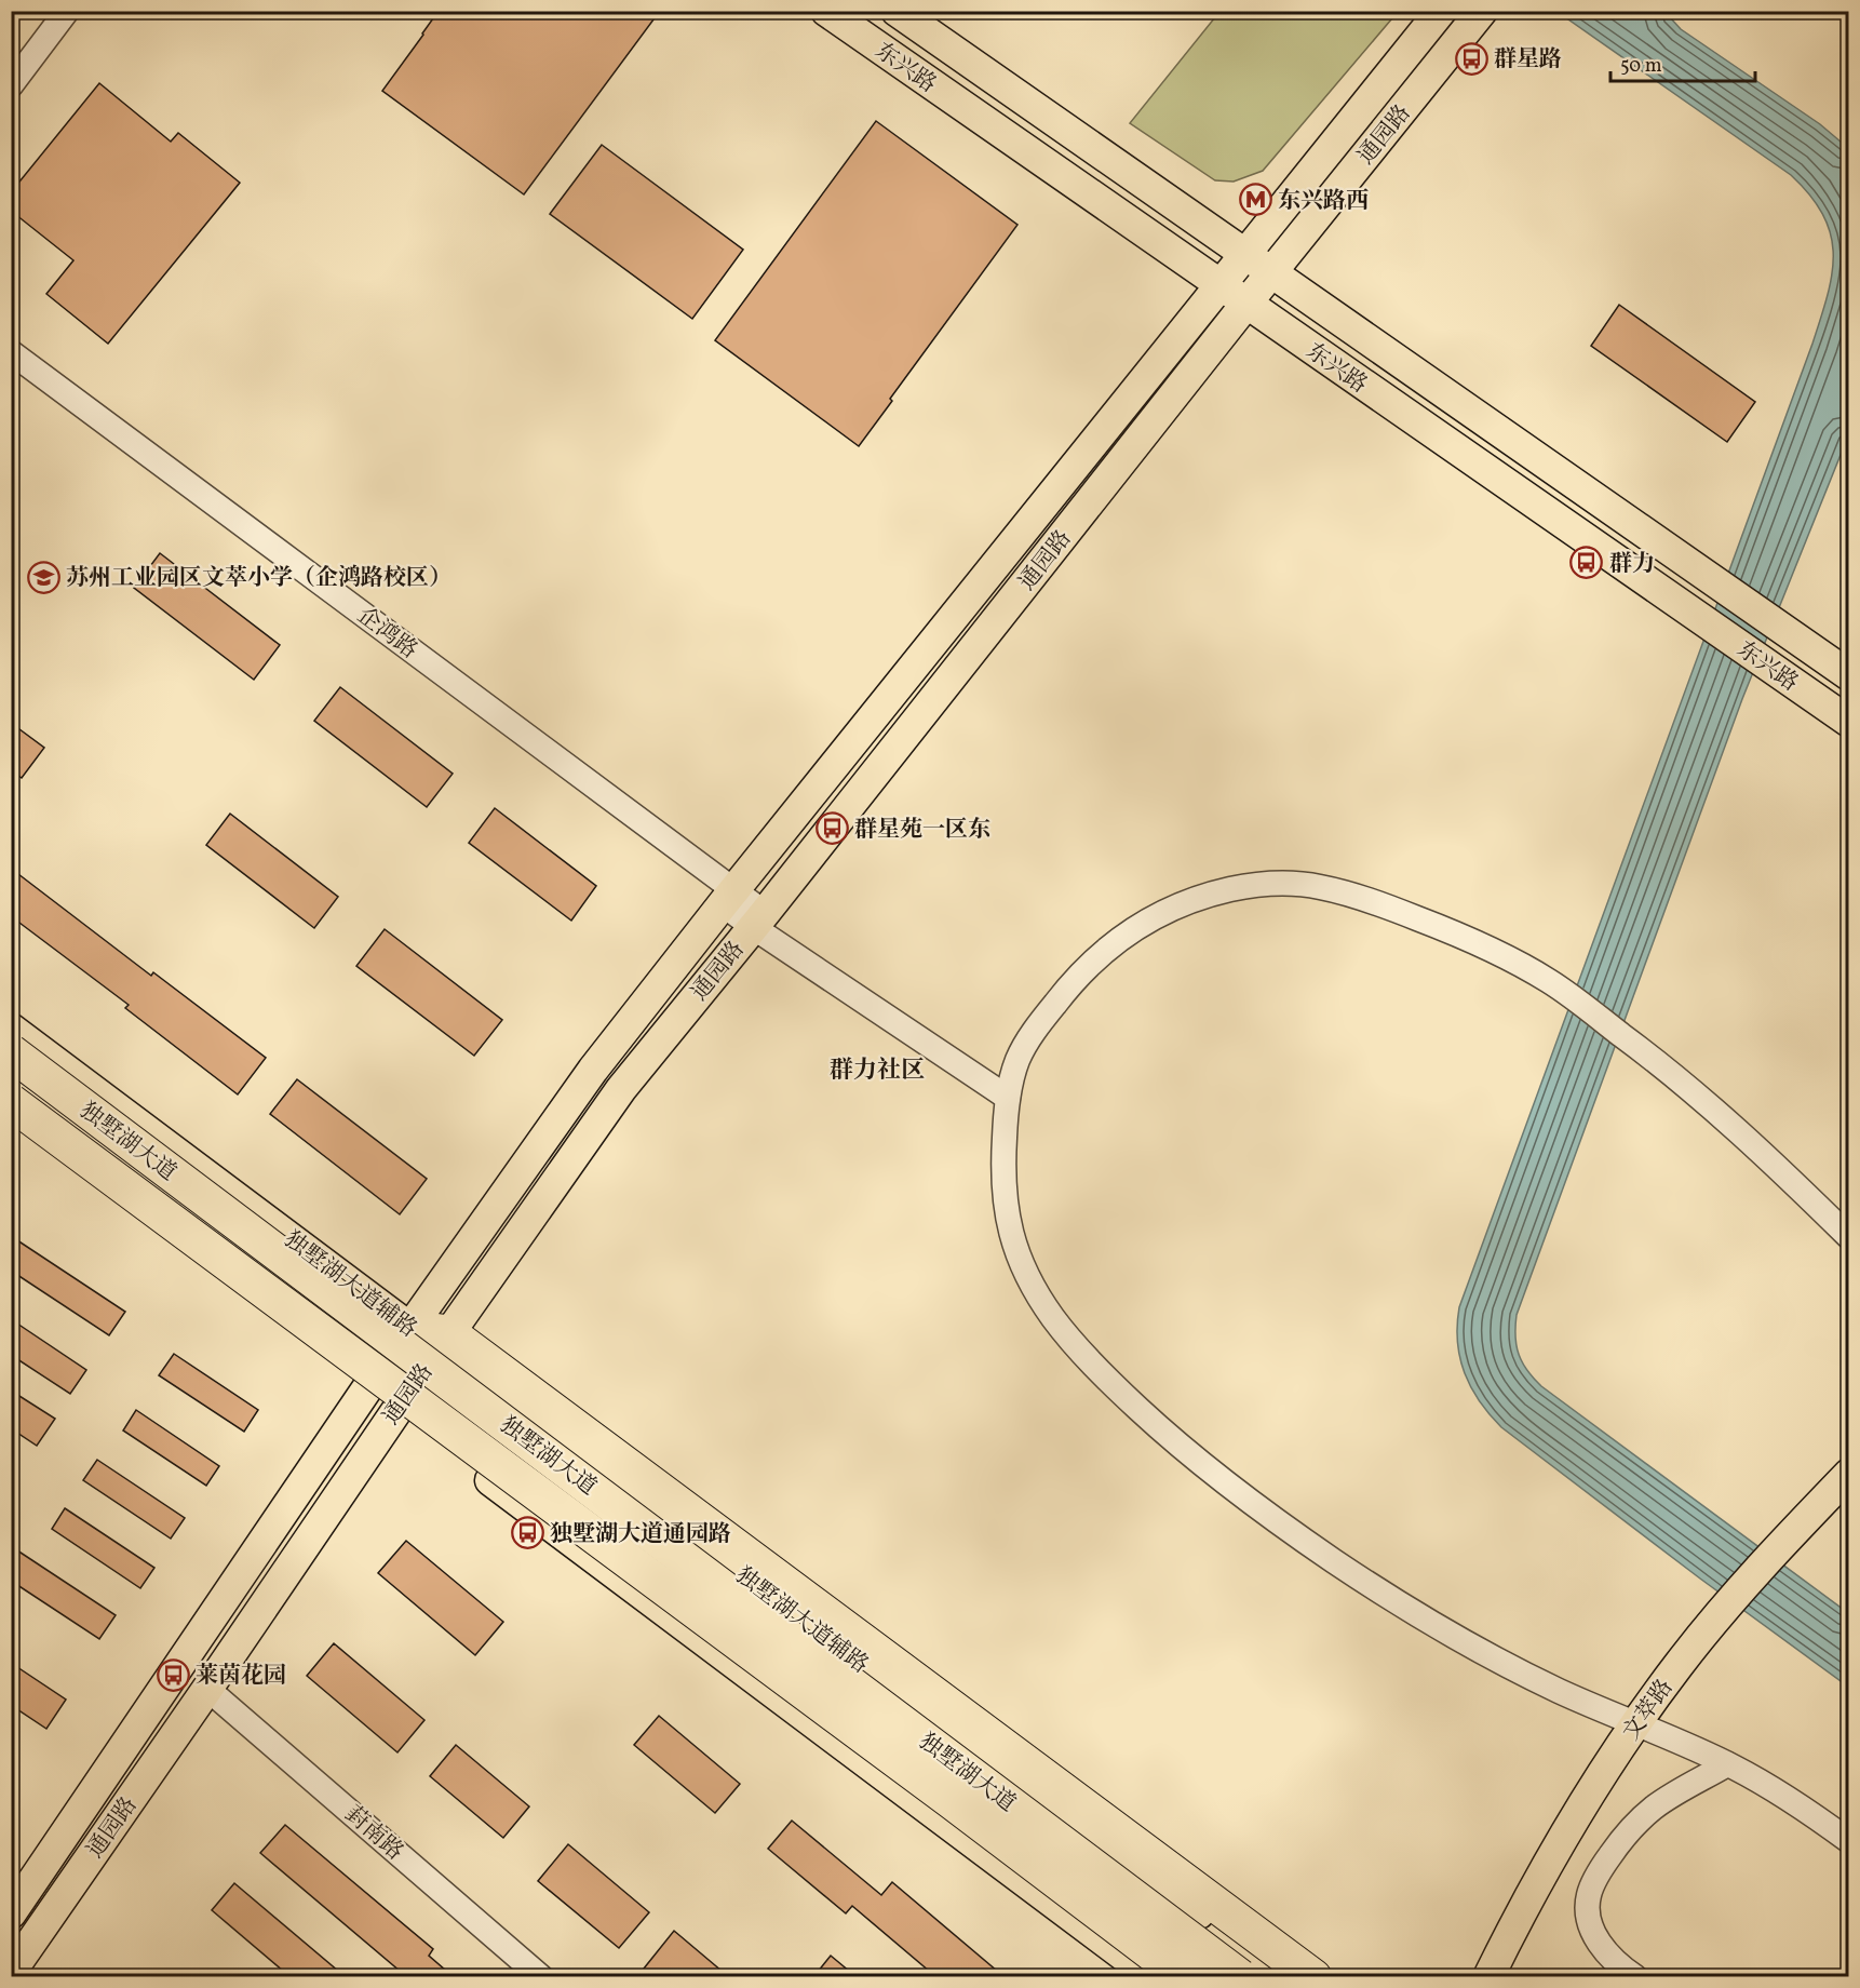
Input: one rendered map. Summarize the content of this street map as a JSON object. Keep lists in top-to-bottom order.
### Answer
{
  "streets": {
    "highway": ["独墅湖大道"],
    "main road": [
      "东兴路",
      "通园路",
      "独墅湖大道辅路",
      "文萃路"
    ],
    "street": ["企鸿路", "葑南路"]
  },
  "crossings": [
    ["东兴路", "通园路"],
    ["通园路", "企鸿路"],
    ["通园路", "独墅湖大道辅路"],
    ["通园路", "葑南路"]
  ],
  "districts": ["群力社区"],
  "places": {
    "bus stop": [
      "群星路",
      "群力",
      "群星苑一区东",
      "独墅湖大道通园路",
      "莱茵花园"
    ],
    "metro station": ["东兴路西"],
    "school or university": ["苏州工业园区文萃小学（企鸿路校区）"]
  },
  "scale_bar": "50 m"
}
